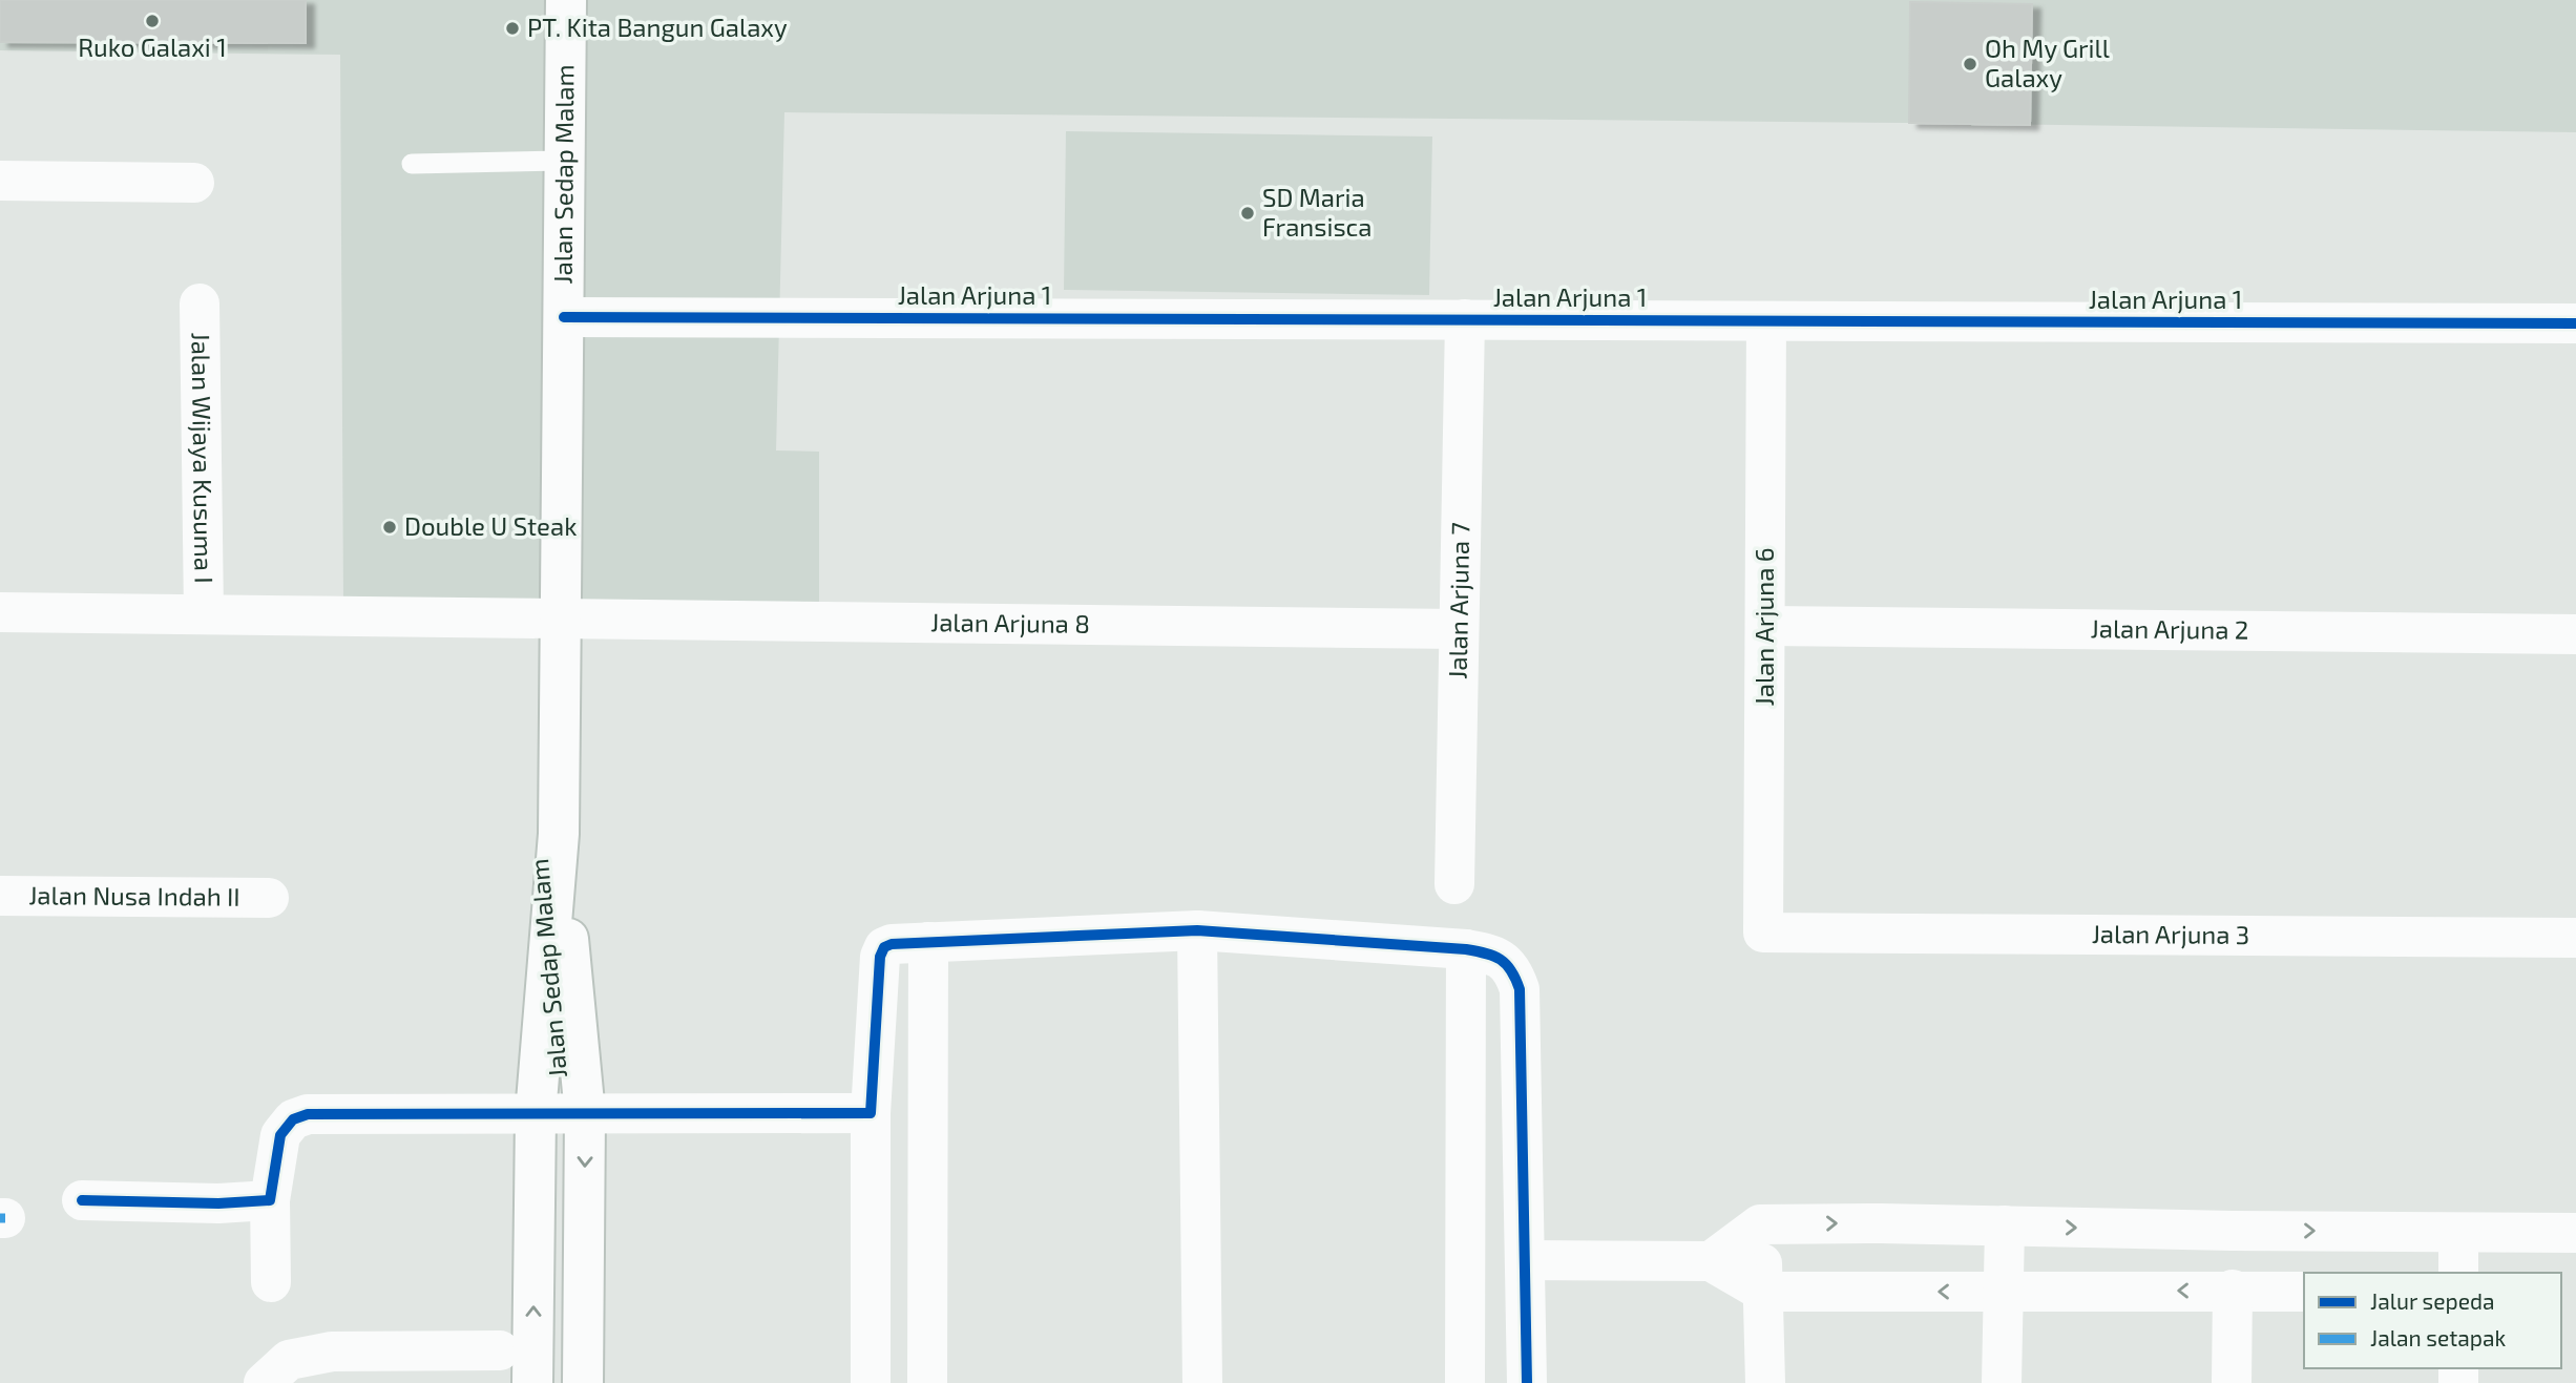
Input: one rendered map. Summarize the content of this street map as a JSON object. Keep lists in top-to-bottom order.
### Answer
{
  "streets": {
    "street": [
      "Jalan Sedap Malam",
      "Jalan Arjuna 1",
      "Jalan Wijaya Kusuma I",
      "Jalan Arjuna 7",
      "Jalan Arjuna 8",
      "Jalan Arjuna 6",
      "Jalan Arjuna 2",
      "Jalan Nusa Indah II",
      "Jalan Arjuna 3"
    ]
  },
  "crossings": [
    ["Jalan Sedap Malam", "Jalan Arjuna 1"],
    ["Jalan Sedap Malam", "Jalan Arjuna 8"],
    ["Jalan Arjuna 1", "Jalan Arjuna 7"],
    ["Jalan Arjuna 1", "Jalan Arjuna 6"],
    ["Jalan Wijaya Kusuma I", "Jalan Arjuna 8"],
    ["Jalan Arjuna 7", "Jalan Arjuna 8"],
    ["Jalan Arjuna 6", "Jalan Arjuna 2"],
    ["Jalan Arjuna 6", "Jalan Arjuna 3"]
  ],
  "places": [
    "Ruko Galaxi 1",
    "PT. Kita Bangun Galaxy",
    "Oh My Grill Galaxy",
    "SD Maria Fransisca",
    "Double U Steak"
  ],
  "legend": ["Jalur sepeda", "Jalan setapak"]
}
